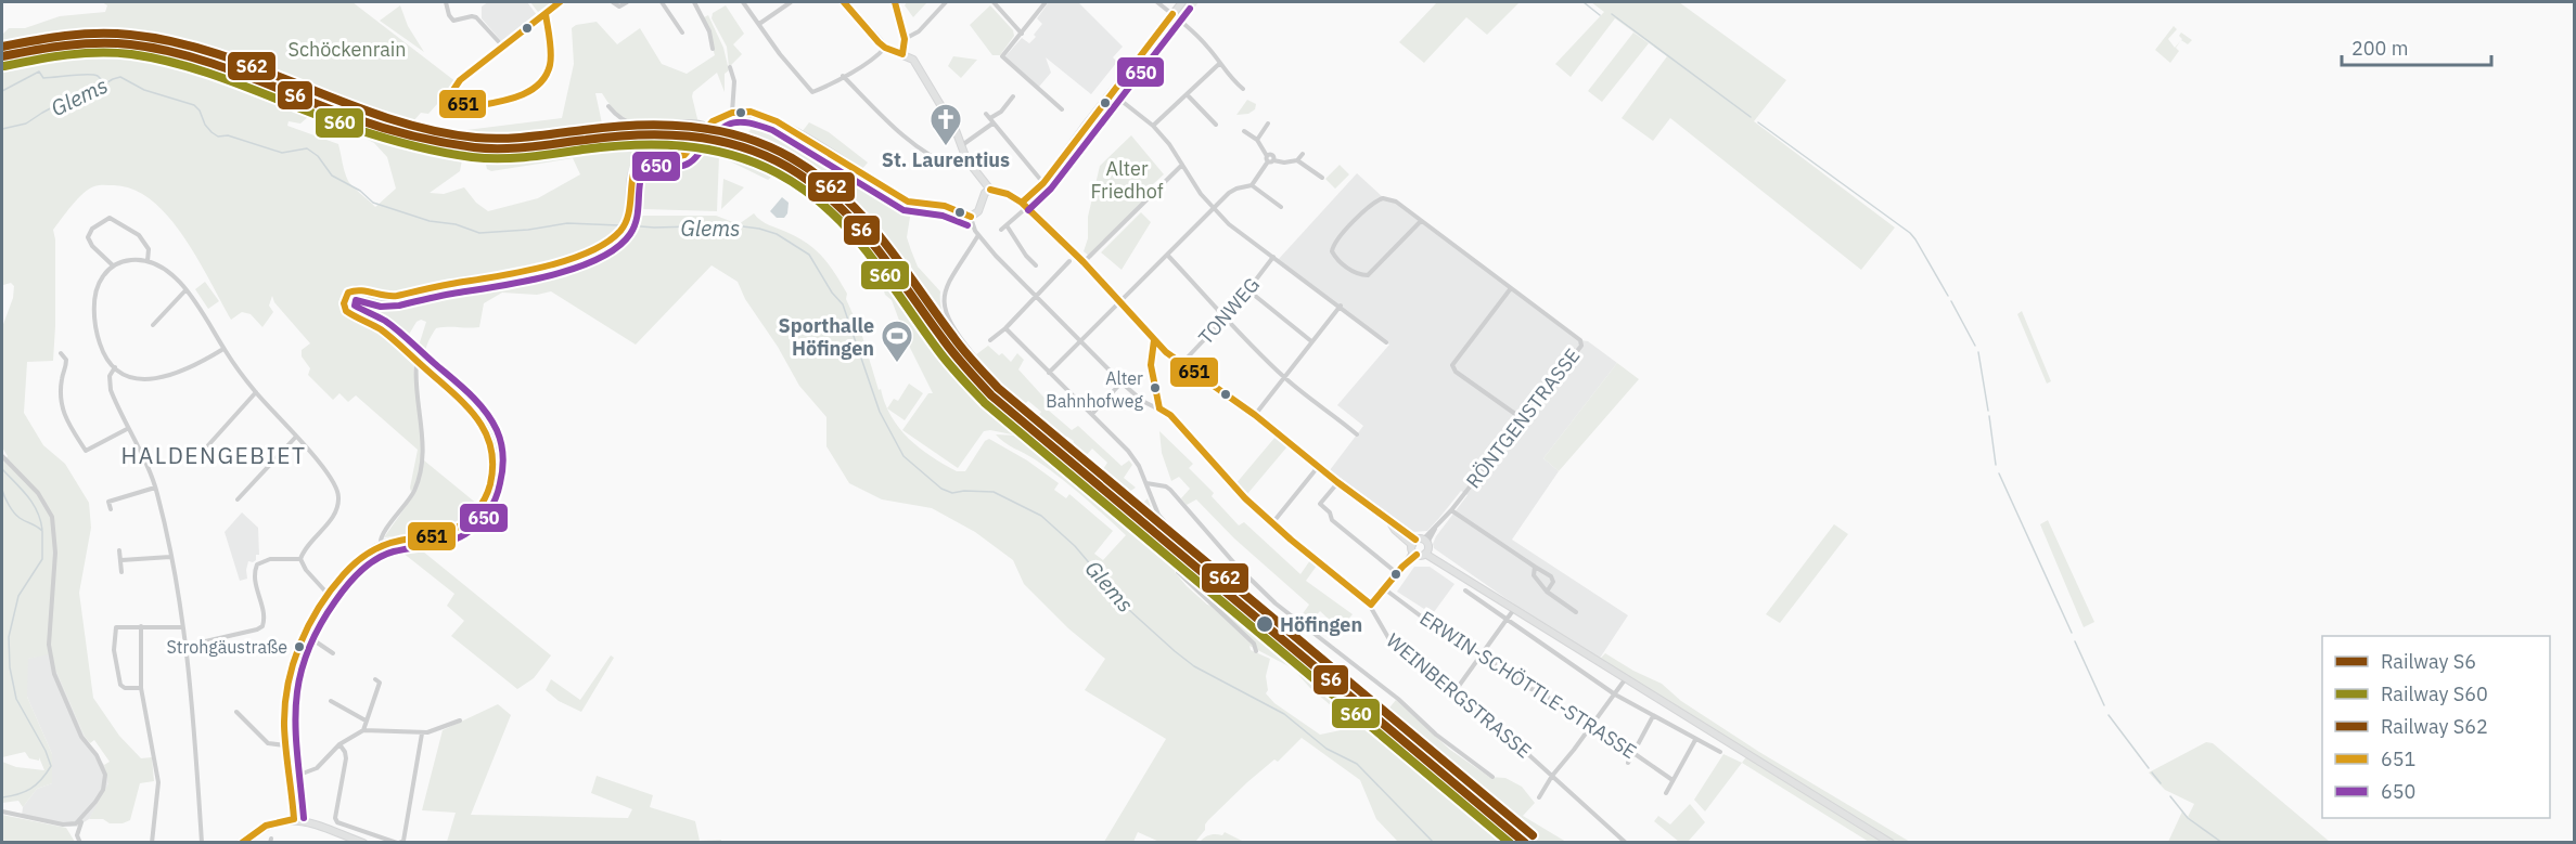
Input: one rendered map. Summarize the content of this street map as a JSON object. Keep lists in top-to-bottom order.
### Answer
{
  "streets": {
    "street": [
      "TONWEG",
      "RÖNTGENSTRASSE",
      "ERWIN-SCHÖTTLE-STRASSE",
      "WEINBERGSTRASSE"
    ]
  },
  "crossings": [
    ["RÖNTGENSTRASSE", "ERWIN-SCHÖTTLE-STRASSE"],
    ["RÖNTGENSTRASSE", "WEINBERGSTRASSE"]
  ],
  "districts": ["HALDENGEBIET"],
  "water": ["Glems"],
  "parks": ["Schöckenrain", "Alter Friedhof"],
  "places": {
    "church": ["St. Laurentius"],
    "sports": ["Sporthalle Höfingen"],
    "other": ["Alter Bahnhofweg", "Höfingen", "Strohgäustraße"]
  },
  "lines": [
    "transit line 651",
    "transit line 650",
    "rail line S62",
    "rail line S6",
    "rail line S60"
  ],
  "legend": [
    "Railway S6",
    "Railway S60",
    "Railway S62",
    "651",
    "650"
  ],
  "scale_bar": "200 m"
}
